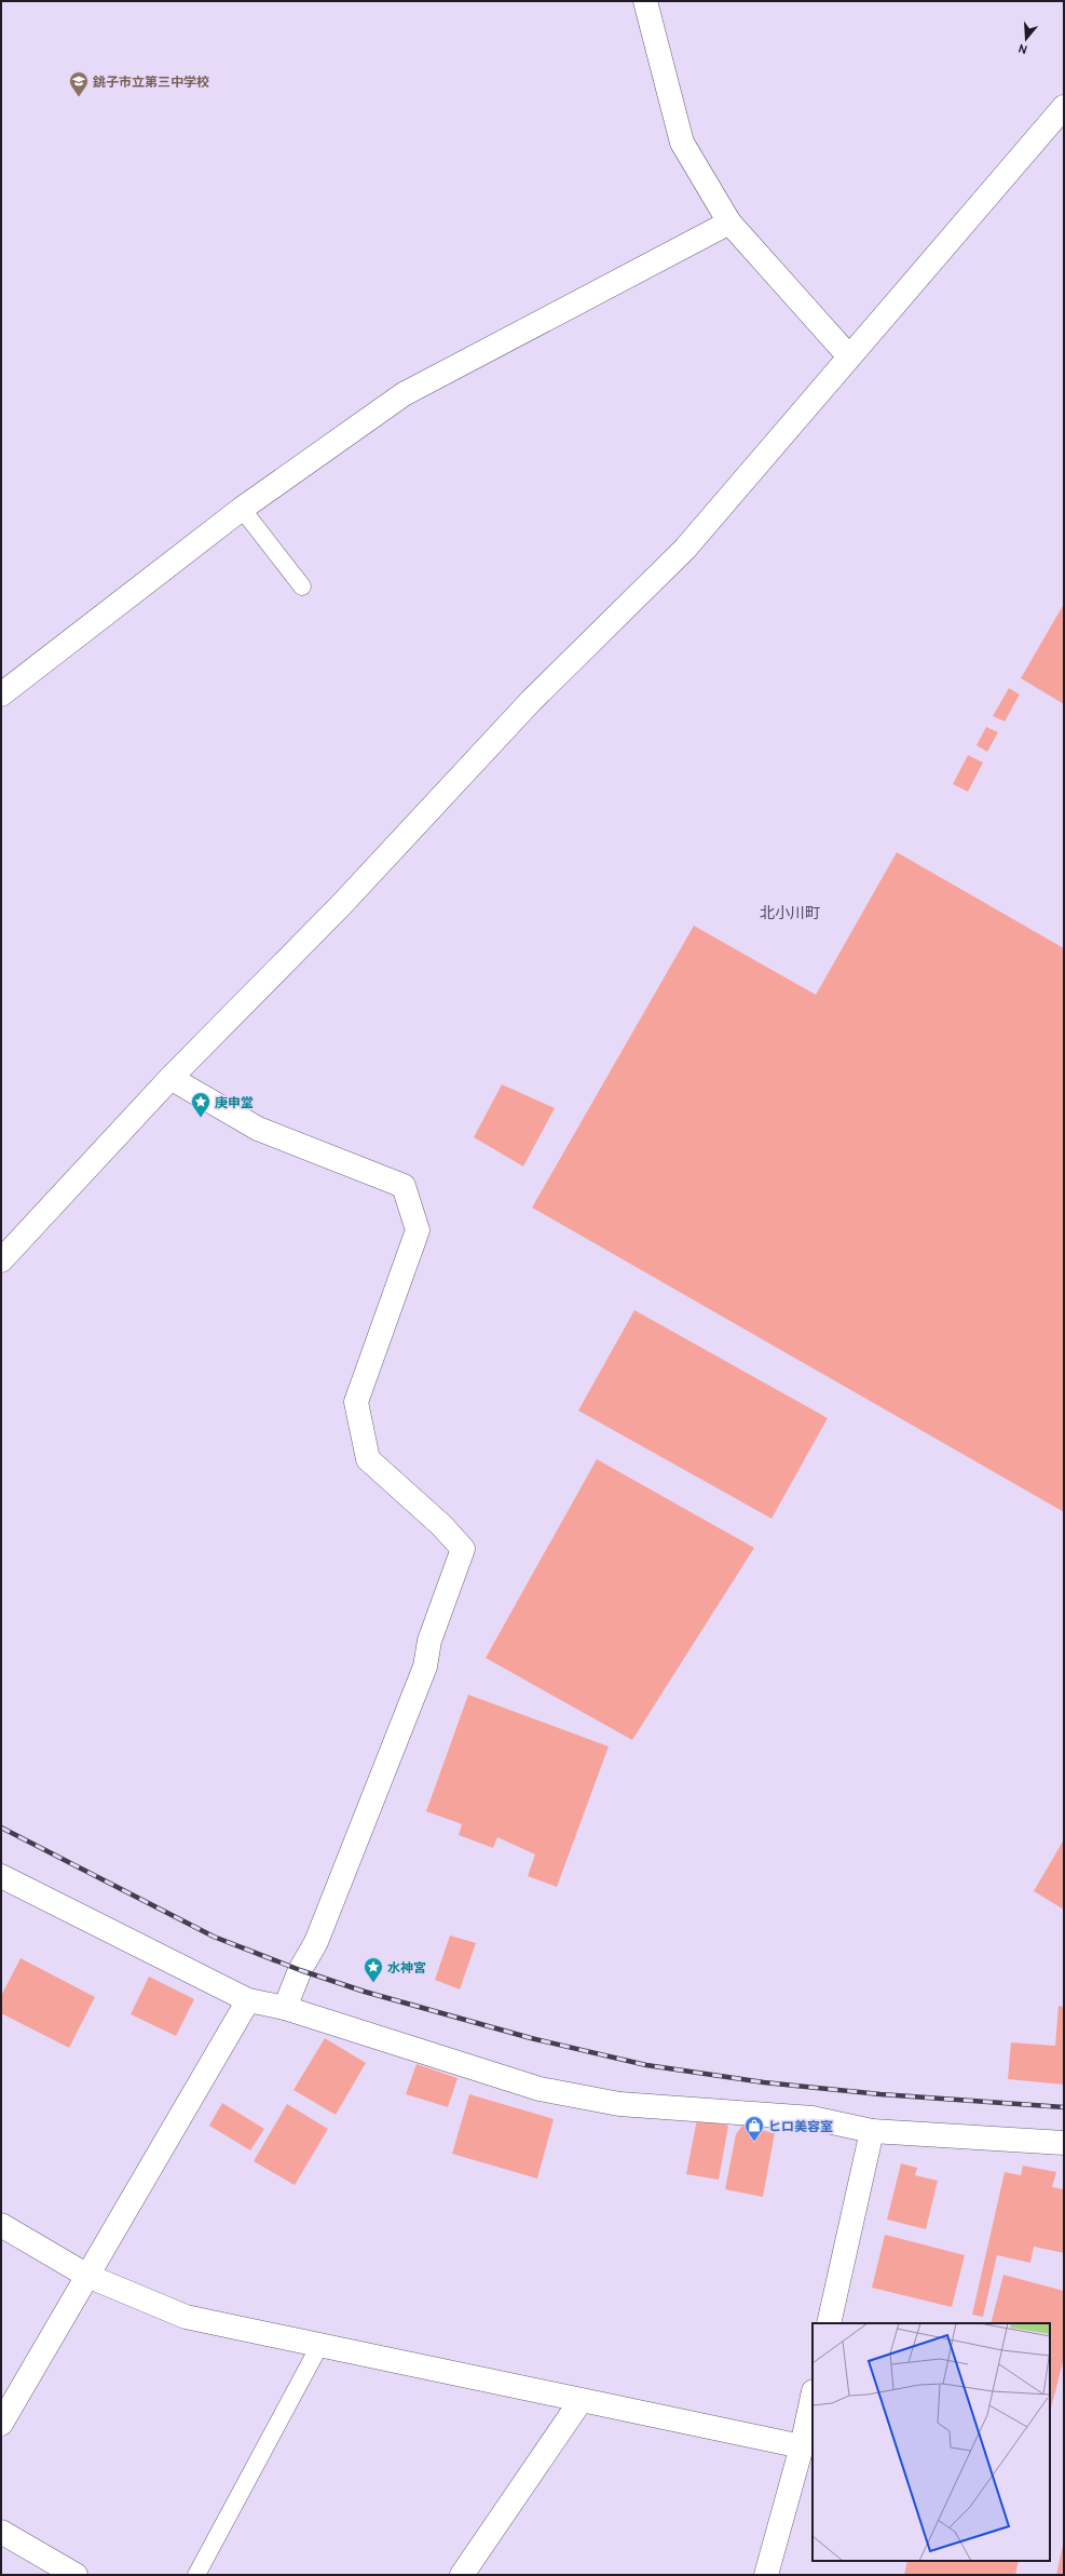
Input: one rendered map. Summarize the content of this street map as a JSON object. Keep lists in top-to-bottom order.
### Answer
{
  "districts": ["北小川町"],
  "places": {
    "school or university": ["銚子市立第三中学校"],
    "place": ["庚申堂", "水神宮"],
    "shop": ["ヒロ美容室"]
  },
  "north": "bottom"
}
